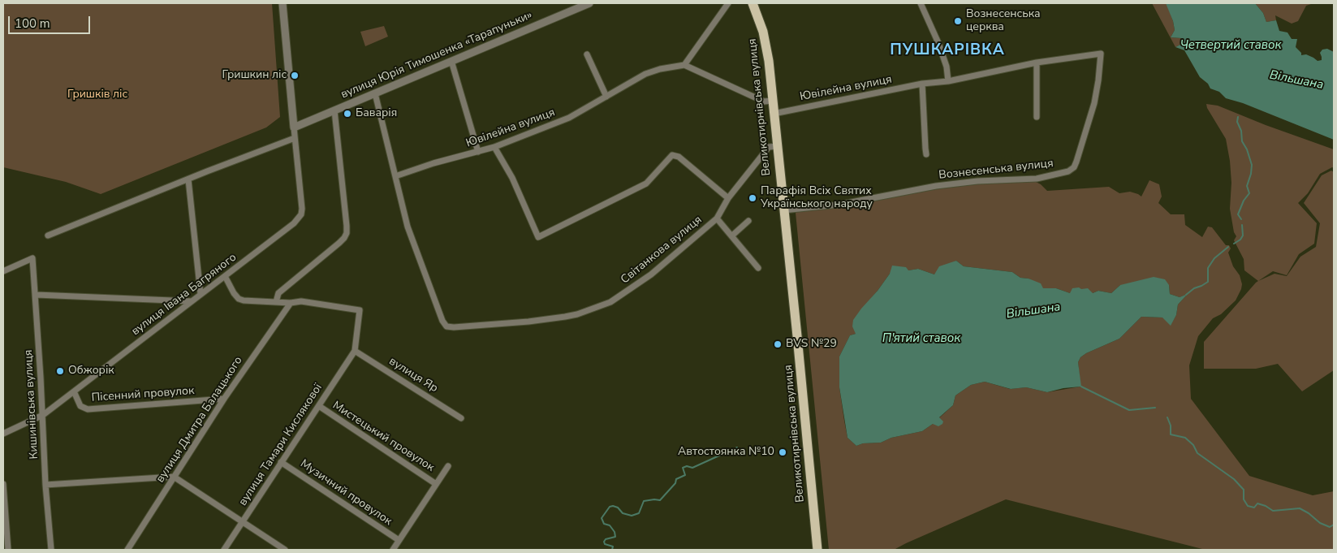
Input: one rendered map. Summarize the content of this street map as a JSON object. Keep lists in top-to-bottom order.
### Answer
{
  "streets": {
    "main road": ["Великотирнівська вулиця"],
    "street": [
      "вулиця Юрія Тимошенка «Тарапуньки»",
      "Ювілейна вулиця",
      "Вознесенська вулиця",
      "Світанкова вулиця",
      "вулиця Івана Багряного",
      "вулиця Яр",
      "Пісенний провулок",
      "Кишинівська вулиця",
      "вулиця Дмитра Балацького",
      "Мистецький провулок",
      "вулиця Тамари Кислякової",
      "Музичний провулок"
    ]
  },
  "crossings": [
    ["вулиця Юрія Тимошенка «Тарапуньки»", "вулиця Івана Багряного"],
    ["Ювілейна вулиця", "Великотирнівська вулиця"],
    ["Ювілейна вулиця", "Вознесенська вулиця"],
    ["Ювілейна вулиця", "Світанкова вулиця"],
    ["Великотирнівська вулиця", "Вознесенська вулиця"],
    ["Великотирнівська вулиця", "Світанкова вулиця"],
    ["вулиця Івана Багряного", "Пісенний провулок"],
    ["вулиця Івана Багряного", "Кишинівська вулиця"],
    ["вулиця Яр", "вулиця Тамари Кислякової"],
    ["Пісенний провулок", "вулиця Дмитра Балацького"],
    ["Мистецький провулок", "вулиця Тамари Кислякової"],
    ["вулиця Тамари Кислякової", "Музичний провулок"]
  ],
  "districts": ["ПУШКАРІВКА"],
  "water": ["Четвертий ставок", "Вільшана", "П'ятий ставок"],
  "parks": ["Гришків ліс"],
  "places": [
    "Вознесенська церква",
    "Гришкин ліс",
    "Баварія",
    "Парафія Всіх Святих Українського народу",
    "BVS №29",
    "Обжорік",
    "Автостоянка №10"
  ],
  "scale_bar": "100 m"
}
